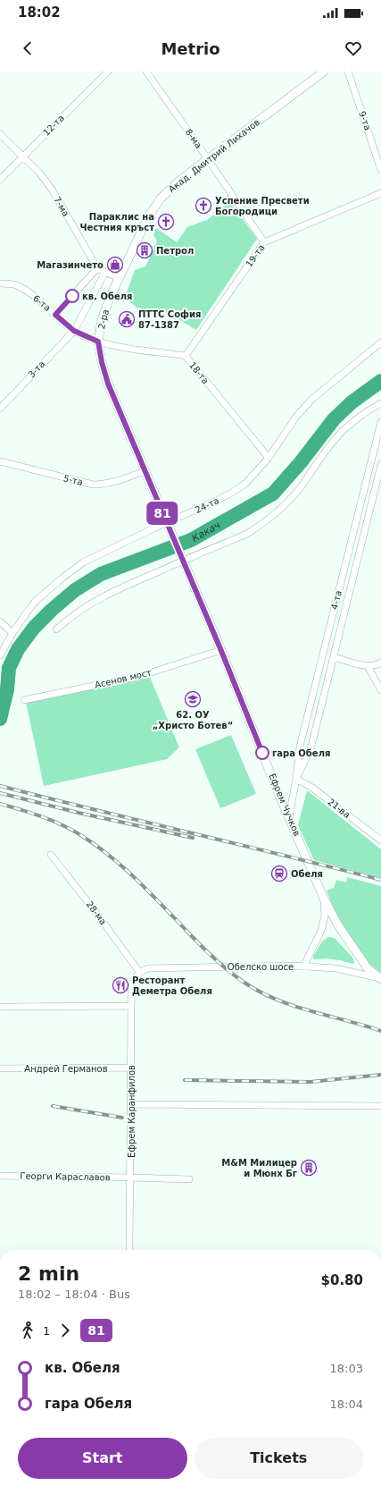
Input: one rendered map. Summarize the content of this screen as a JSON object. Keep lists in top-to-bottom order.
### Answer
{
  "streets": {
    "street": [
      "9-та",
      "12-та",
      "8-ма",
      "Акад. Дмитрий Лихачов",
      "7-ма",
      "19-та",
      "6-та",
      "2-ра",
      "3-та",
      "18-та",
      "5-та",
      "24-та",
      "4-та",
      "Асенов мост",
      "Ефрем Чучков",
      "21-ва",
      "28-ма",
      "Обелско шосе",
      "Андрей Германов",
      "Ефрем Каранфилов",
      "Георги Караславов"
    ]
  },
  "crossings": [
    ["12-та", "7-ма"],
    ["8-ма", "Акад. Дмитрий Лихачов"],
    ["8-ма", "19-та"],
    ["Акад. Дмитрий Лихачов", "2-ра"],
    ["19-та", "18-та"],
    ["6-та", "2-ра"],
    ["6-та", "3-та"],
    ["6-та", "18-та"],
    ["6-та", "Ефрем Чучков"],
    ["2-ра", "18-та"],
    ["2-ра", "Ефрем Чучков"],
    ["18-та", "24-та"],
    ["18-та", "Ефрем Чучков"],
    ["5-та", "Ефрем Чучков"],
    ["24-та", "Ефрем Чучков"],
    ["4-та", "Ефрем Чучков"],
    ["4-та", "21-ва"],
    ["Асенов мост", "Ефрем Чучков"],
    ["Ефрем Чучков", "Обелско шосе"],
    ["28-ма", "Обелско шосе"],
    ["28-ма", "Ефрем Каранфилов"],
    ["Обелско шосе", "Ефрем Каранфилов"],
    ["Андрей Германов", "Ефрем Каранфилов"],
    ["Ефрем Каранфилов", "Георги Караславов"]
  ],
  "water": ["Какач"],
  "places": {
    "church": ["Успение Пресвети Богородици", "Параклис на Честния кръст"],
    "building": ["Петрол", "М&M Mилицер и Мюнх Бг"],
    "shop": ["Магазинчето"],
    "other": ["кв. Обеля", "гара Обеля"],
    "public building": ["ПТТС София 87-1387"],
    "school or university": ["62. ОУ „Христо Ботев“"],
    "station": ["Обеля"],
    "restaurant": ["Ресторант Деметра Обеля"]
  },
  "lines": ["bus line 81"],
  "page": {
    "status": "18:02",
    "header": "Metrio",
    "on_map": "81",
    "heading": ["2 min", "18:02 – 18:04 · Bus", "$0.80"],
    "legs": ["1", "81"],
    "list": [
      {
        "name": "кв. Обеля",
        "value": "18:03"
      },
      {
        "name": "гара Обеля",
        "value": "18:04"
      }
    ],
    "buttons": ["Start", "Tickets"]
  }
}
